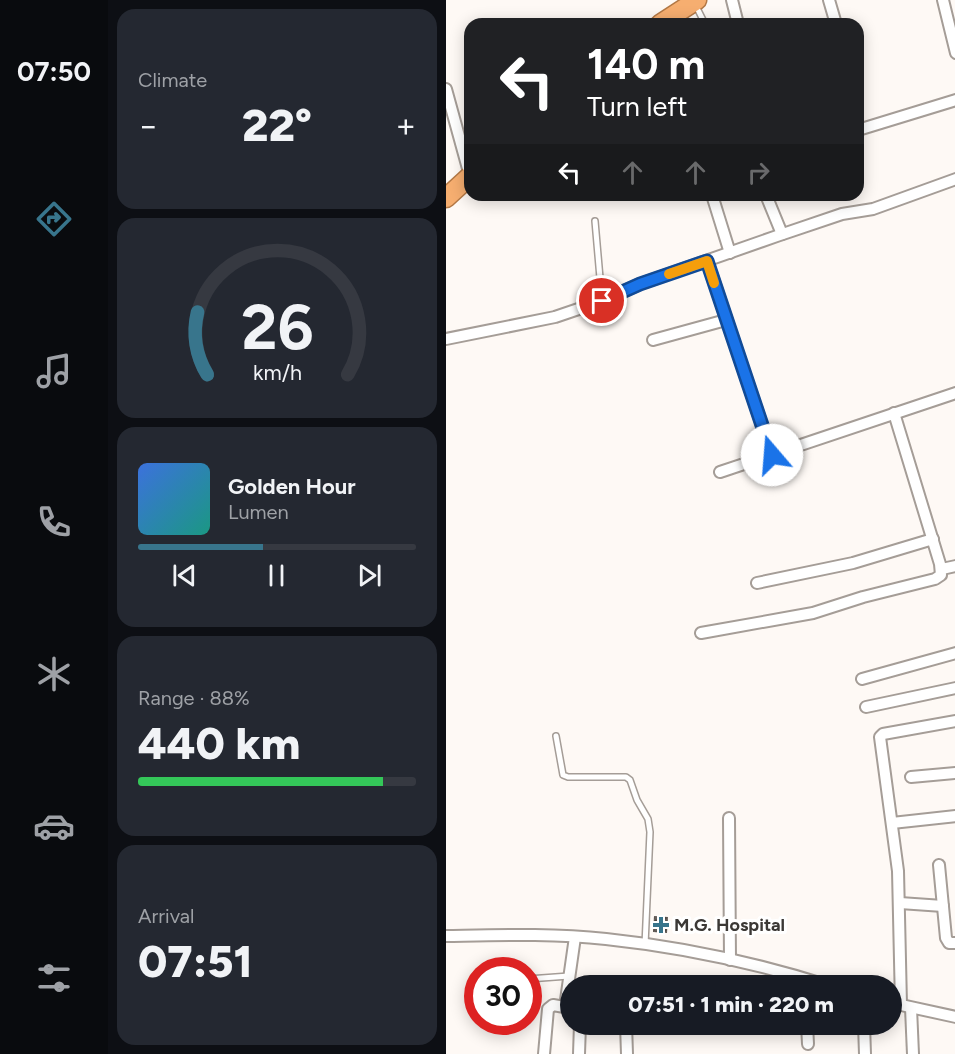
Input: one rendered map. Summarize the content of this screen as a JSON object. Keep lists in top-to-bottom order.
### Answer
{
  "places": {
    "health": ["M.G. Hospital"]
  },
  "page": {
    "tabs": "07:50",
    "tile": [
      "Climate",
      ["Range · 88%", "440 km"],
      ["Arrival", "07:51"]
    ],
    "turn": ["140 m", "Turn left"],
    "heat": ["−", "22°", "+"],
    "song": ["Golden Hour", "Lumen"],
    "limit": "30",
    "trip": "07:51 · 1 min · 220 m",
    "gauge": ["26", "km/h"]
  }
}
